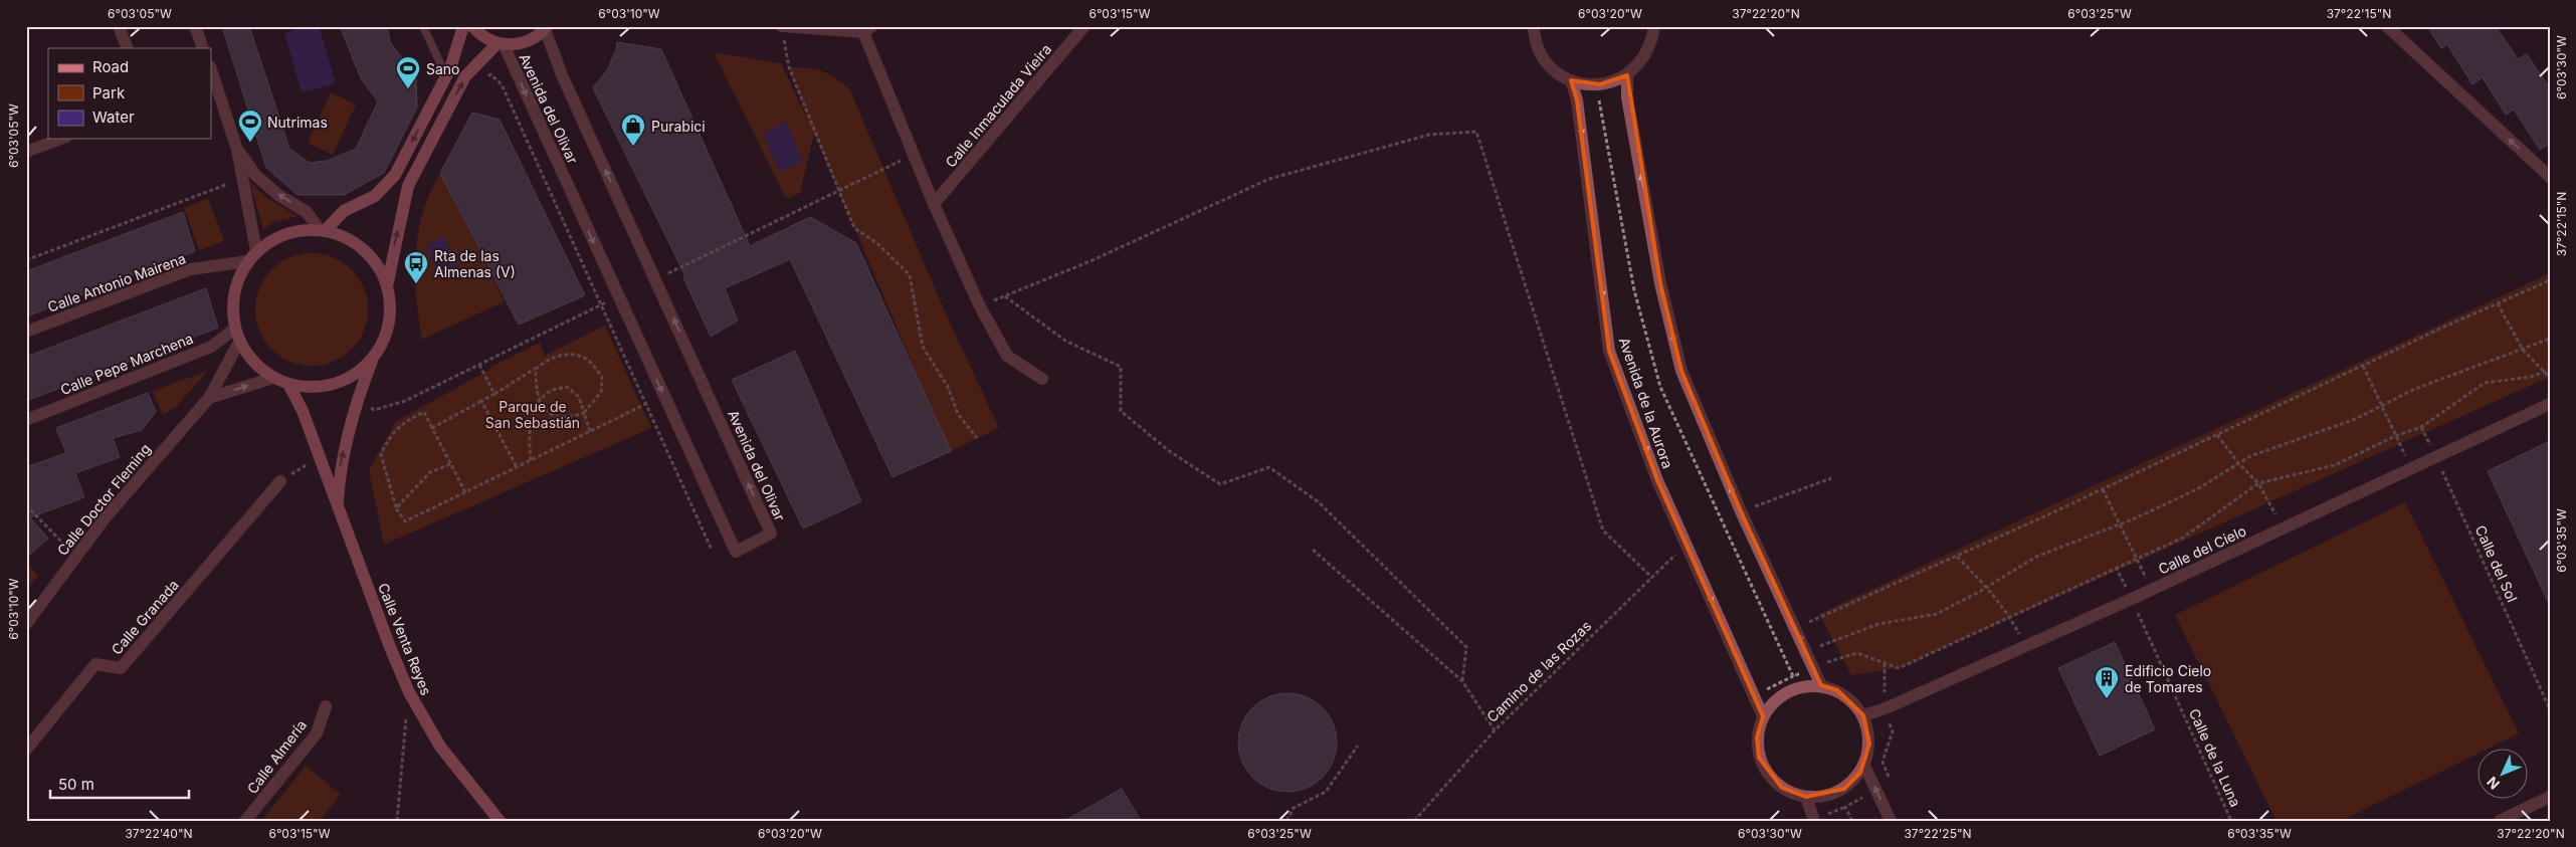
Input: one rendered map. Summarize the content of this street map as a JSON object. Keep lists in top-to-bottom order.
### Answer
{
  "streets": {
    "main road": ["Calle Venta Reyes"],
    "street": [
      "Calle Inmaculada Vieira",
      "Avenida del Olivar",
      "Calle Antonio Mairena",
      "Calle Pepe Marchena",
      "Avenida de la Aurora",
      "Calle Doctor Fleming",
      "Calle del Cielo",
      "Calle Granada",
      "Calle Almería"
    ],
    "path": ["Calle del Sol", "Camino de las Rozas", "Calle de la Luna"]
  },
  "crossings": [
    ["Calle Antonio Mairena", "Calle Pepe Marchena"],
    ["Calle Antonio Mairena", "Calle Doctor Fleming"],
    ["Calle Antonio Mairena", "Calle Venta Reyes"],
    ["Calle Pepe Marchena", "Calle Doctor Fleming"],
    ["Calle Pepe Marchena", "Calle Venta Reyes"],
    ["Avenida de la Aurora", "Calle del Cielo"],
    ["Avenida de la Aurora", "Camino de las Rozas"],
    ["Calle Doctor Fleming", "Calle Venta Reyes"],
    ["Calle del Cielo", "Calle del Sol"],
    ["Calle del Cielo", "Calle de la Luna"]
  ],
  "parks": ["Parque de San Sebastián"],
  "places": {
    "sports": ["Sano", "Nutrimas"],
    "shop": ["Purabici"],
    "bus stop": ["Rta de las Almenas (V)"],
    "building": ["Edificio Cielo de Tomares"]
  },
  "legend": ["Road", "Park", "Water"],
  "scale_bar": "50 m",
  "north": "bottom left",
  "coordinates": [
    "6°03'05\"W",
    "6°03'10\"W",
    "6°03'15\"W",
    "6°03'20\"W",
    "37°22'20\"N",
    "6°03'25\"W",
    "37°22'15\"N",
    "6°03'30\"W",
    "6°03'35\"W",
    "37°22'40\"N",
    "37°22'25\"N"
  ]
}
